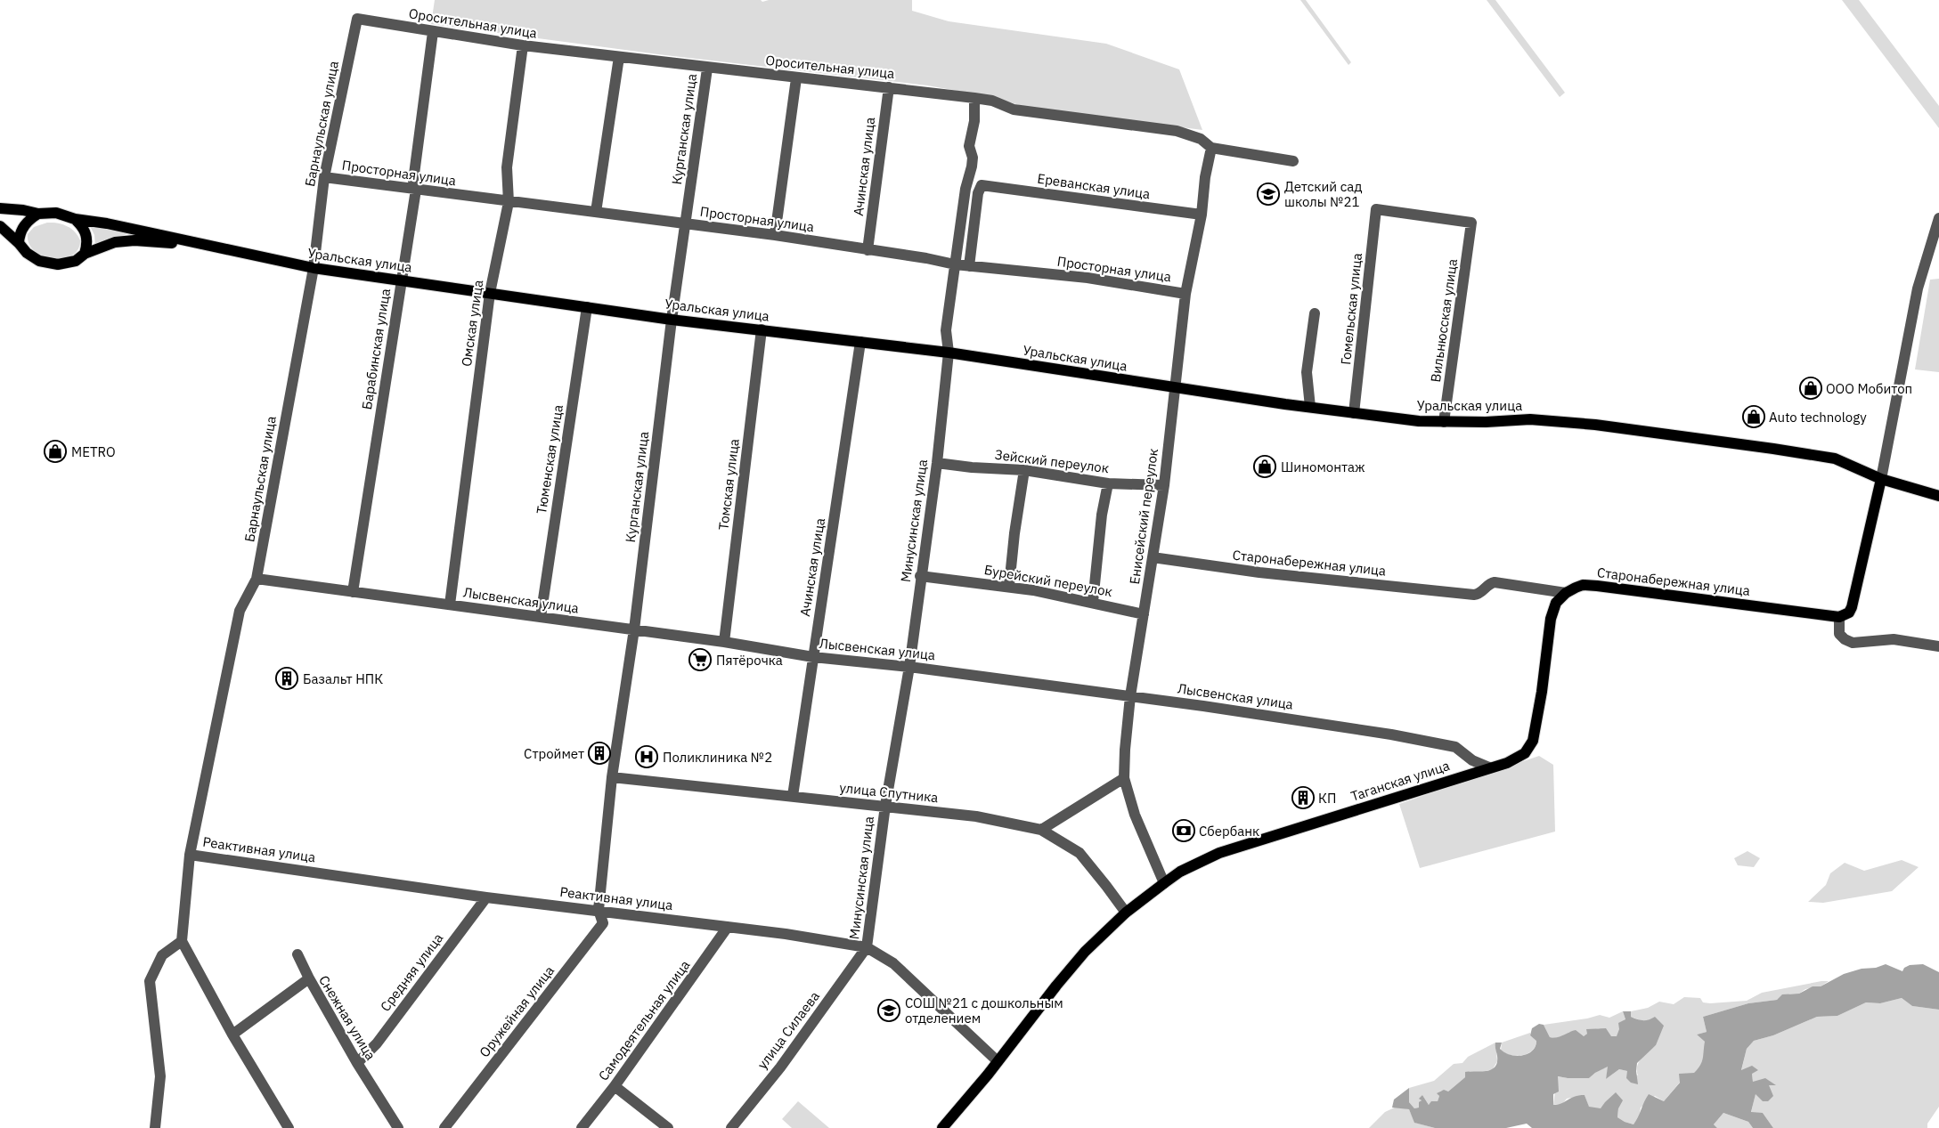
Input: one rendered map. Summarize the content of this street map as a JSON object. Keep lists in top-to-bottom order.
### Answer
{
  "streets": {
    "main road": ["Уральская улица", "Старонабережная улица", "Таганская улица"],
    "street": [
      "Оросительная улица",
      "Барнаульская улица",
      "Курганская улица",
      "Ачинская улица",
      "Просторная улица",
      "Ереванская улица",
      "Гомельская улица",
      "Вильнюсская улица",
      "Омская улица",
      "Барабинская улица",
      "Тюменская улица",
      "Зейский переулок",
      "Томская улица",
      "Енисейский переулок",
      "Минусинская улица",
      "Бурейский переулок",
      "Лысвенская улица",
      "улица Спутника",
      "Реактивная улица",
      "Средняя улица",
      "Оружейная улица",
      "Снежная улица",
      "Самодеятельная улица",
      "улица Силаева"
    ]
  },
  "crossings": [
    ["Оросительная улица", "Барнаульская улица"],
    ["Оросительная улица", "Курганская улица"],
    ["Оросительная улица", "Ачинская улица"],
    ["Оросительная улица", "Омская улица"],
    ["Оросительная улица", "Барабинская улица"],
    ["Оросительная улица", "Енисейский переулок"],
    ["Оросительная улица", "Минусинская улица"],
    ["Барнаульская улица", "Просторная улица"],
    ["Барнаульская улица", "Уральская улица"],
    ["Барнаульская улица", "Лысвенская улица"],
    ["Барнаульская улица", "Реактивная улица"],
    ["Курганская улица", "Просторная улица"],
    ["Курганская улица", "Уральская улица"],
    ["Курганская улица", "Лысвенская улица"],
    ["Курганская улица", "улица Спутника"],
    ["Курганская улица", "Реактивная улица"],
    ["Курганская улица", "Оружейная улица"],
    ["Ачинская улица", "Просторная улица"],
    ["Ачинская улица", "Уральская улица"],
    ["Ачинская улица", "Лысвенская улица"],
    ["Ачинская улица", "улица Спутника"],
    ["Просторная улица", "Ереванская улица"],
    ["Просторная улица", "Омская улица"],
    ["Просторная улица", "Барабинская улица"],
    ["Просторная улица", "Енисейский переулок"],
    ["Просторная улица", "Минусинская улица"],
    ["Ереванская улица", "Енисейский переулок"],
    ["Уральская улица", "Гомельская улица"],
    ["Уральская улица", "Вильнюсская улица"],
    ["Уральская улица", "Омская улица"],
    ["Уральская улица", "Барабинская улица"],
    ["Уральская улица", "Тюменская улица"],
    ["Уральская улица", "Томская улица"],
    ["Уральская улица", "Енисейский переулок"],
    ["Уральская улица", "Минусинская улица"],
    ["Гомельская улица", "Вильнюсская улица"],
    ["Омская улица", "Лысвенская улица"],
    ["Барабинская улица", "Лысвенская улица"],
    ["Тюменская улица", "Лысвенская улица"],
    ["Зейский переулок", "Енисейский переулок"],
    ["Зейский переулок", "Минусинская улица"],
    ["Томская улица", "Лысвенская улица"],
    ["Енисейский переулок", "Старонабережная улица"],
    ["Енисейский переулок", "Бурейский переулок"],
    ["Енисейский переулок", "Лысвенская улица"],
    ["Енисейский переулок", "Таганская улица"],
    ["Минусинская улица", "Бурейский переулок"],
    ["Минусинская улица", "Лысвенская улица"],
    ["Минусинская улица", "улица Спутника"],
    ["Минусинская улица", "Реактивная улица"],
    ["Минусинская улица", "улица Силаева"],
    ["Старонабережная улица", "Таганская улица"],
    ["Лысвенская улица", "Таганская улица"],
    ["Таганская улица", "улица Спутника"],
    ["Таганская улица", "Реактивная улица"],
    ["Реактивная улица", "Средняя улица"],
    ["Реактивная улица", "Оружейная улица"],
    ["Реактивная улица", "Самодеятельная улица"],
    ["Реактивная улица", "улица Силаева"],
    ["Средняя улица", "Снежная улица"]
  ],
  "places": {
    "school or university": ["Детский сад школы №21", "СОШ №21 с дошкольным отделением"],
    "shop": [
      "ООО Мобитоп",
      "Auto technology",
      "METRO",
      "Шиномонтаж"
    ],
    "supermarket": ["Пятёрочка"],
    "building": ["Базальт НПК", "Строймет", "КП"],
    "hospital": ["Поликлиника №2"],
    "bank": ["Сбербанк"]
  }
}
